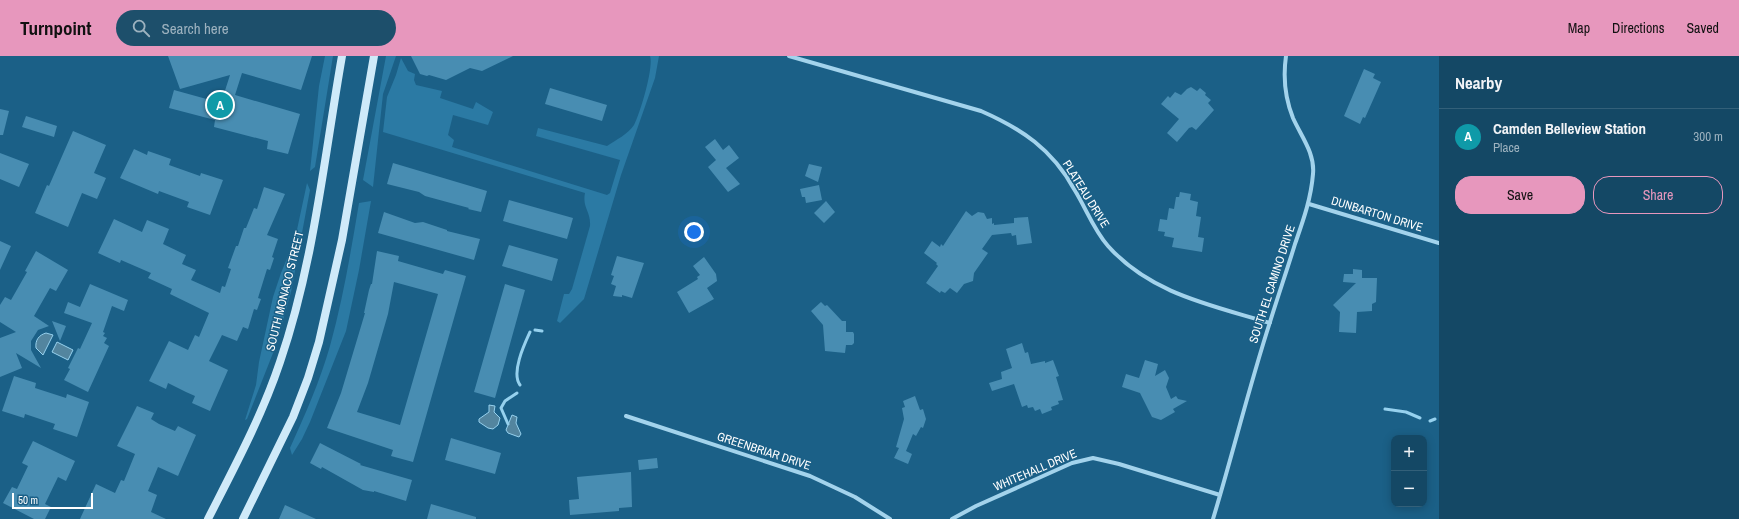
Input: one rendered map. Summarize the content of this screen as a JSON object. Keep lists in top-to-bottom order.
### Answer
{
  "streets": {
    "main road": ["SOUTH MONACO STREET"],
    "street": [
      "PLATEAU DRIVE",
      "DUNBARTON DRIVE",
      "SOUTH EL CAMINO DRIVE",
      "GREENBRIAR DRIVE",
      "WHITEHALL DRIVE"
    ]
  },
  "crossings": [
    ["PLATEAU DRIVE", "SOUTH EL CAMINO DRIVE"],
    ["DUNBARTON DRIVE", "SOUTH EL CAMINO DRIVE"],
    ["SOUTH EL CAMINO DRIVE", "WHITEHALL DRIVE"]
  ],
  "scale_bar": "50 m",
  "page": {
    "header": "Turnpoint",
    "search": "Search here",
    "nav": ["Map", "Directions", "Saved"],
    "heading": "Nearby",
    "pins": "A",
    "list": [
      {
        "mark": "A",
        "name": "Camden Belleview Station",
        "note": "Place",
        "value": "300 m"
      }
    ],
    "buttons": ["Save", "Share"],
    "map_buttons": ["+", "−"],
    "scale": "50 m"
  }
}
